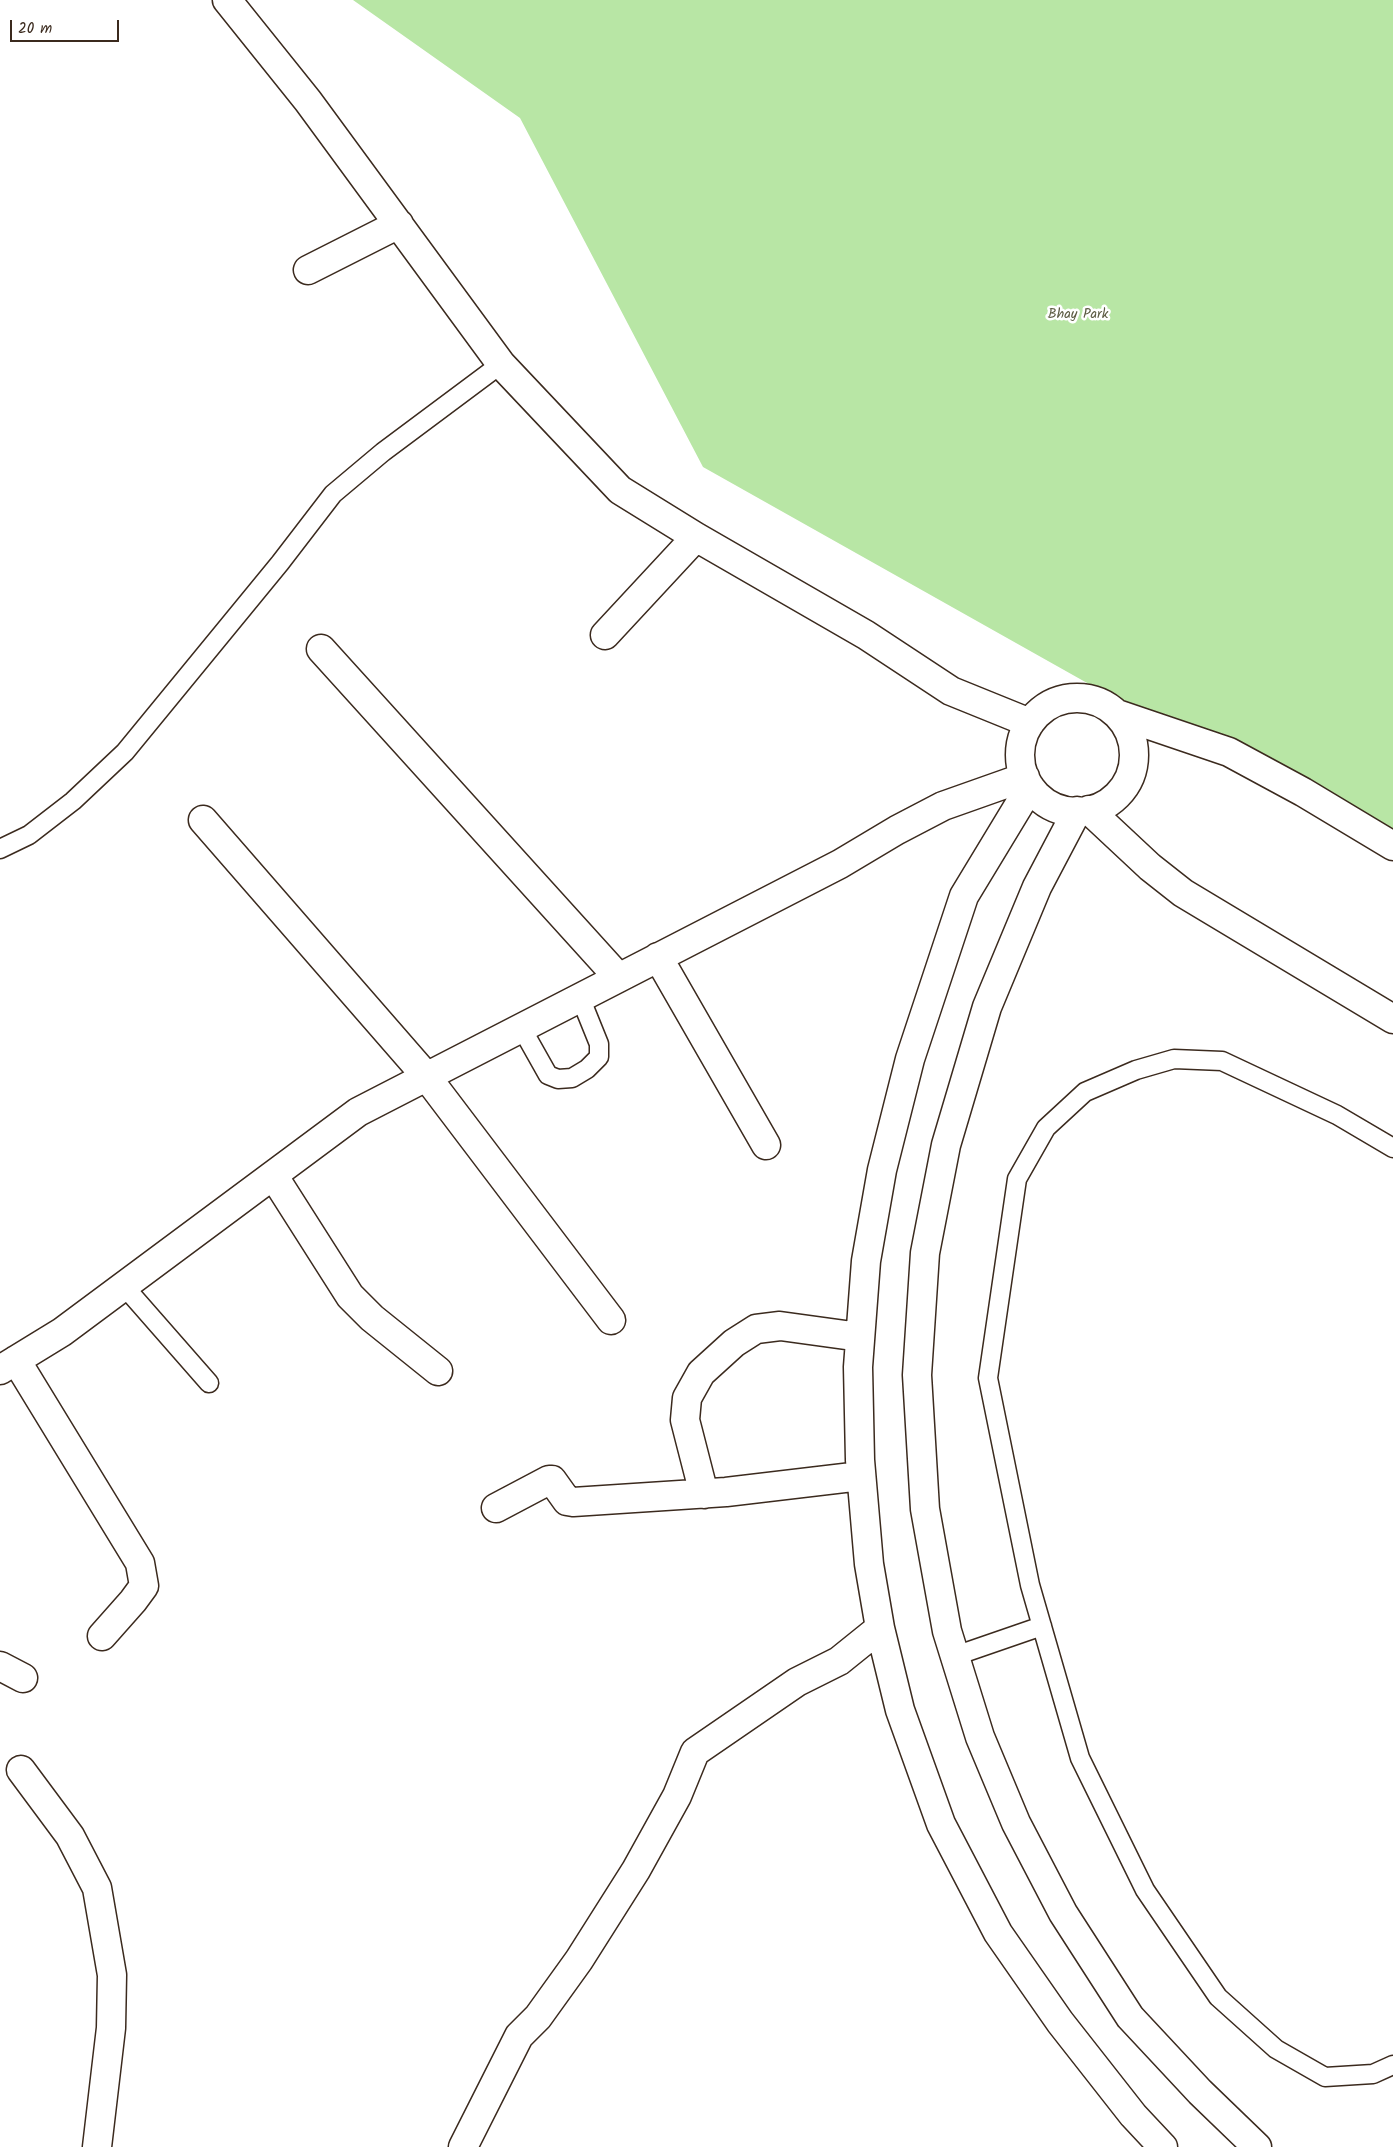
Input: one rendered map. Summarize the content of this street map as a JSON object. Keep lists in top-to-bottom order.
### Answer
{
  "parks": ["Bhay Park"],
  "scale_bar": "20 m"
}
